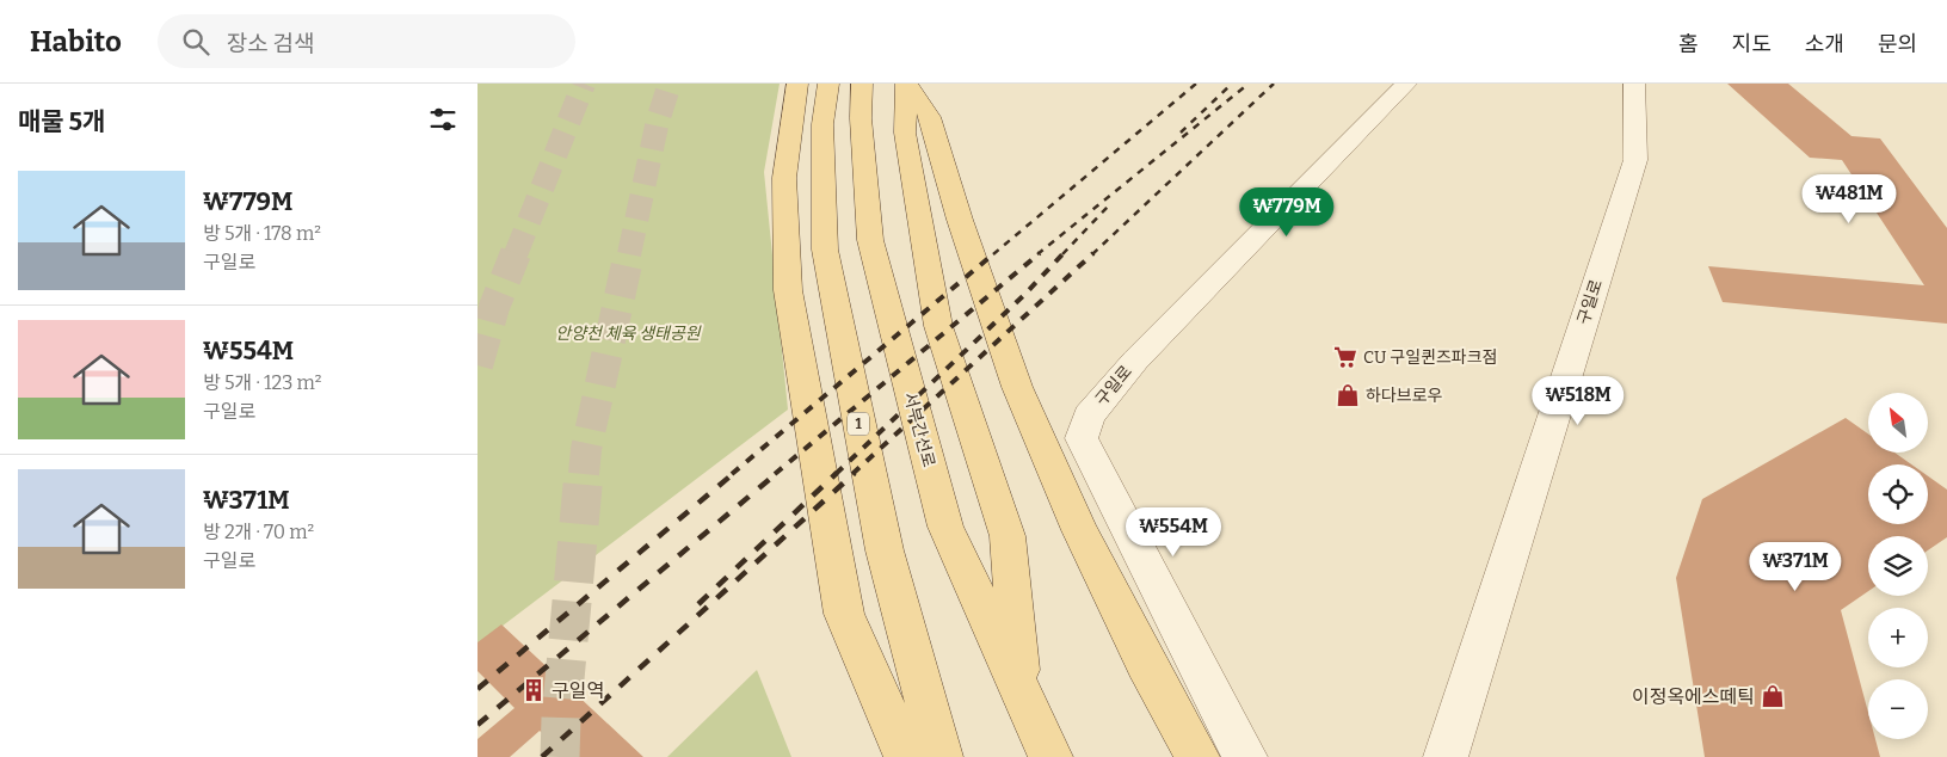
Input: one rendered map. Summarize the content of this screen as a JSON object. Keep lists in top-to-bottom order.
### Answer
{
  "streets": {
    "main road": ["1", "서부간선로"],
    "street": ["구일로"]
  },
  "parks": ["안양천 체육 생태공원"],
  "places": {
    "supermarket": ["CU 구일퀸즈파크점"],
    "shop": ["하다브로우", "이정옥에스떼틱"],
    "building": ["구일역"]
  },
  "north": "top left",
  "page": {
    "header": "Habito",
    "search": "장소 검색",
    "nav": [
      "홈",
      "지도",
      "소개",
      "문의"
    ],
    "heading": "매물 5개",
    "list": [
      {
        "name": "₩779M",
        "note": "방 5개 · 178 m² · 구일로"
      },
      {
        "name": "₩554M",
        "note": "방 5개 · 123 m² · 구일로"
      },
      {
        "name": "₩371M",
        "note": "방 2개 · 70 m² · 구일로"
      }
    ],
    "price": [
      "₩481M",
      "₩779M",
      "₩518M",
      "₩554M",
      "₩371M"
    ],
    "map_buttons": ["+", "−"]
  }
}
